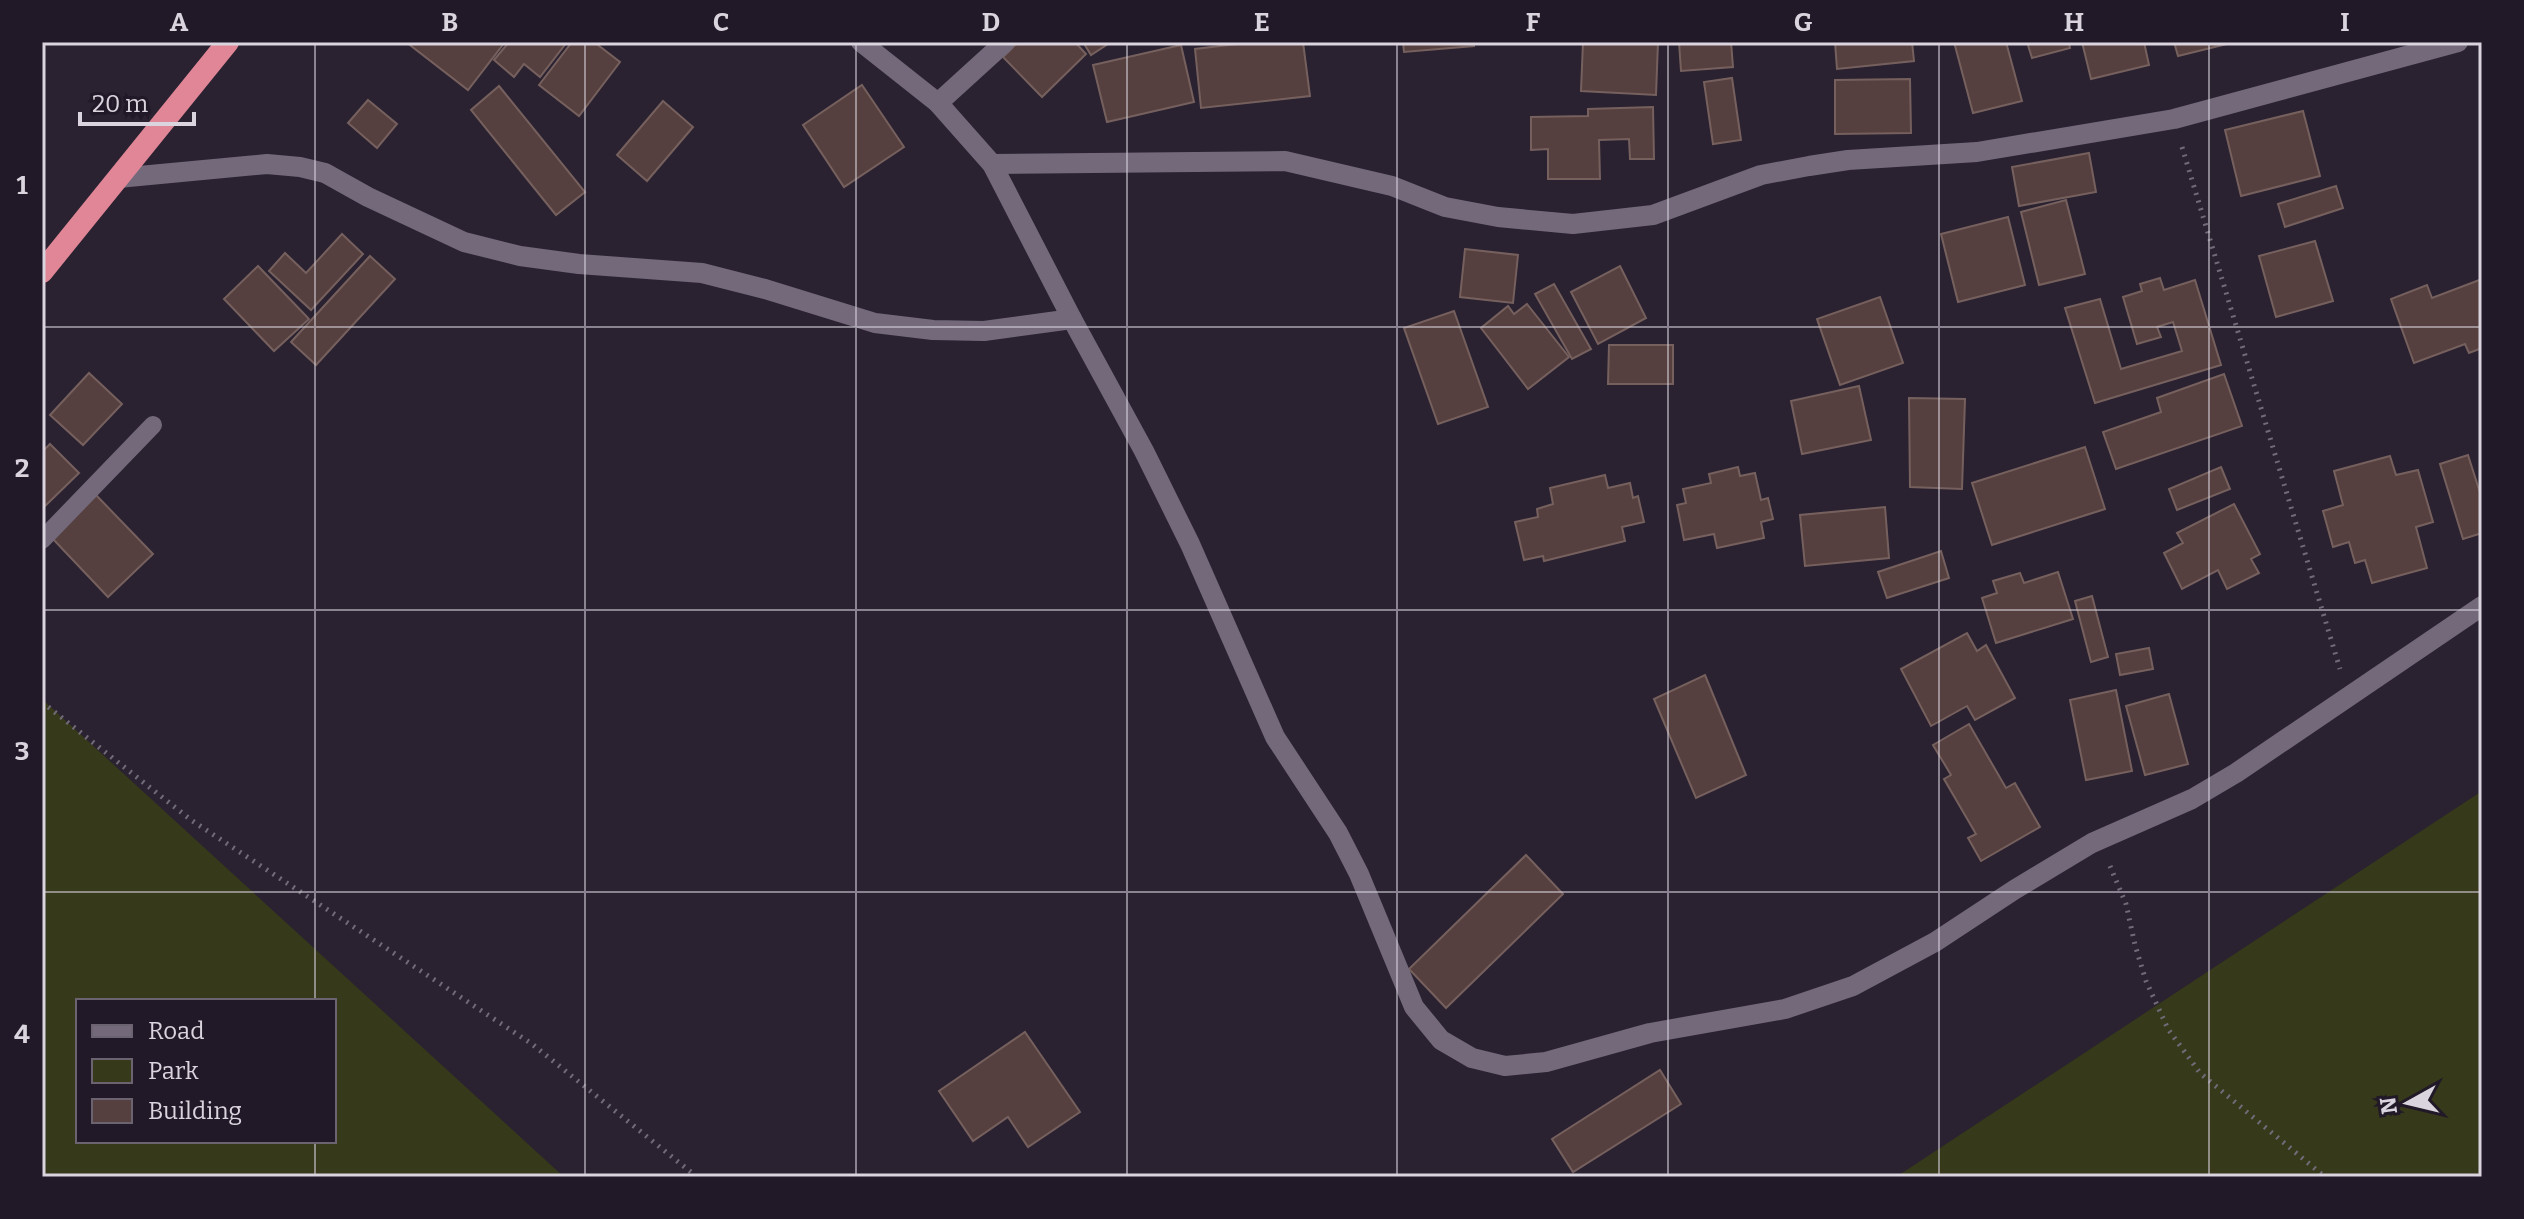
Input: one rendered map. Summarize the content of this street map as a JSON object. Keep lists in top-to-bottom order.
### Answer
{
  "legend": ["Road", "Park", "Building"],
  "scale_bar": "20 m",
  "north": "left",
  "grid": {
    "columns": [
      "A",
      "B",
      "C",
      "D",
      "E",
      "F",
      "G",
      "H",
      "I"
    ],
    "rows": [
      "1",
      "2",
      "3",
      "4"
    ]
  }
}
